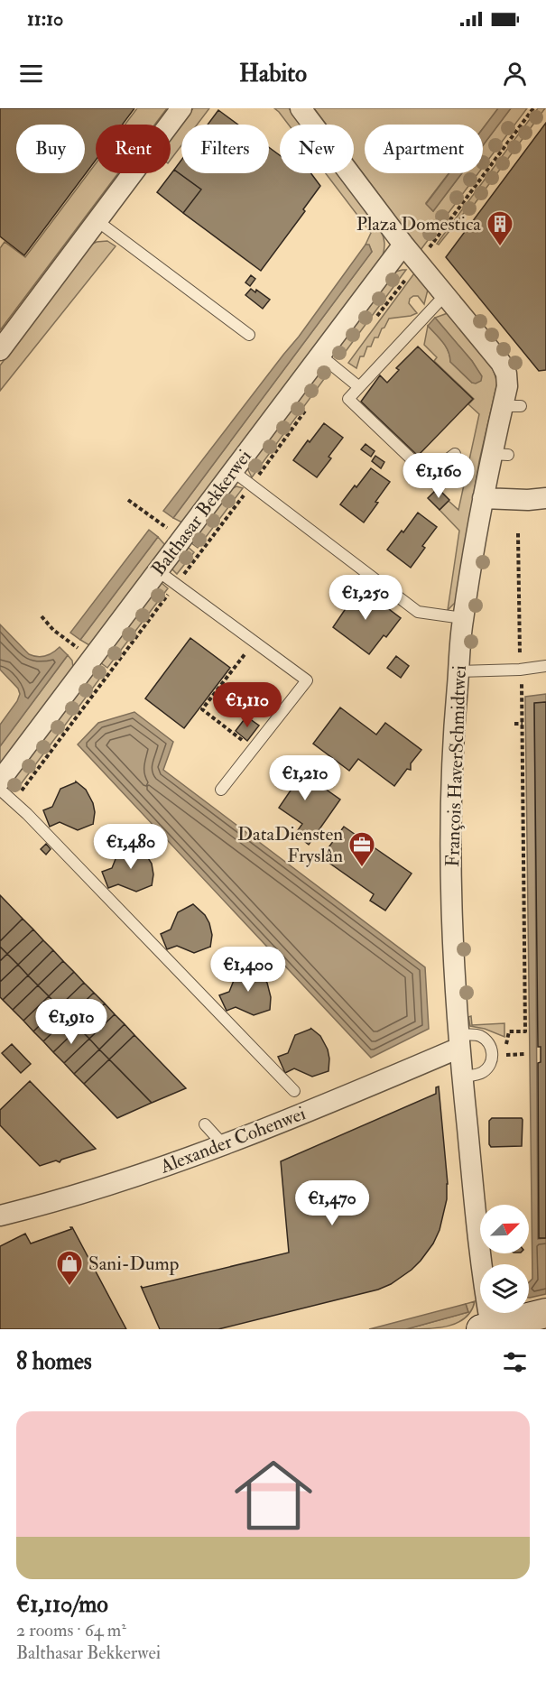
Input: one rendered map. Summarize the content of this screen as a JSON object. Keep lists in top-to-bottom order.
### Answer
{
  "streets": {
    "street": ["Balthasar Bekkerwei", "François HaverSchmidtwei", "Alexander Cohenwei"]
  },
  "crossings": [
    ["Balthasar Bekkerwei", "François HaverSchmidtwei"],
    ["François HaverSchmidtwei", "Alexander Cohenwei"]
  ],
  "places": {
    "building": ["Plaza Domestica"],
    "office": ["DataDiensten Fryslân"],
    "shop": ["Sani-Dump"]
  },
  "north": "top right",
  "page": {
    "status": "11:10",
    "header": "Habito",
    "chip": [
      "Buy",
      "Rent",
      "Filters",
      "New",
      "Apartment"
    ],
    "price": [
      "€1,160",
      "€1,250",
      "€1,110",
      "€1,210",
      "€1,480",
      "€1,400",
      "€1,910",
      "€1,470"
    ],
    "heading": "8 homes",
    "list": [
      {
        "name": "€1,110/mo",
        "note": "2 rooms · 64 m² · Balthasar Bekkerwei"
      }
    ]
  }
}
